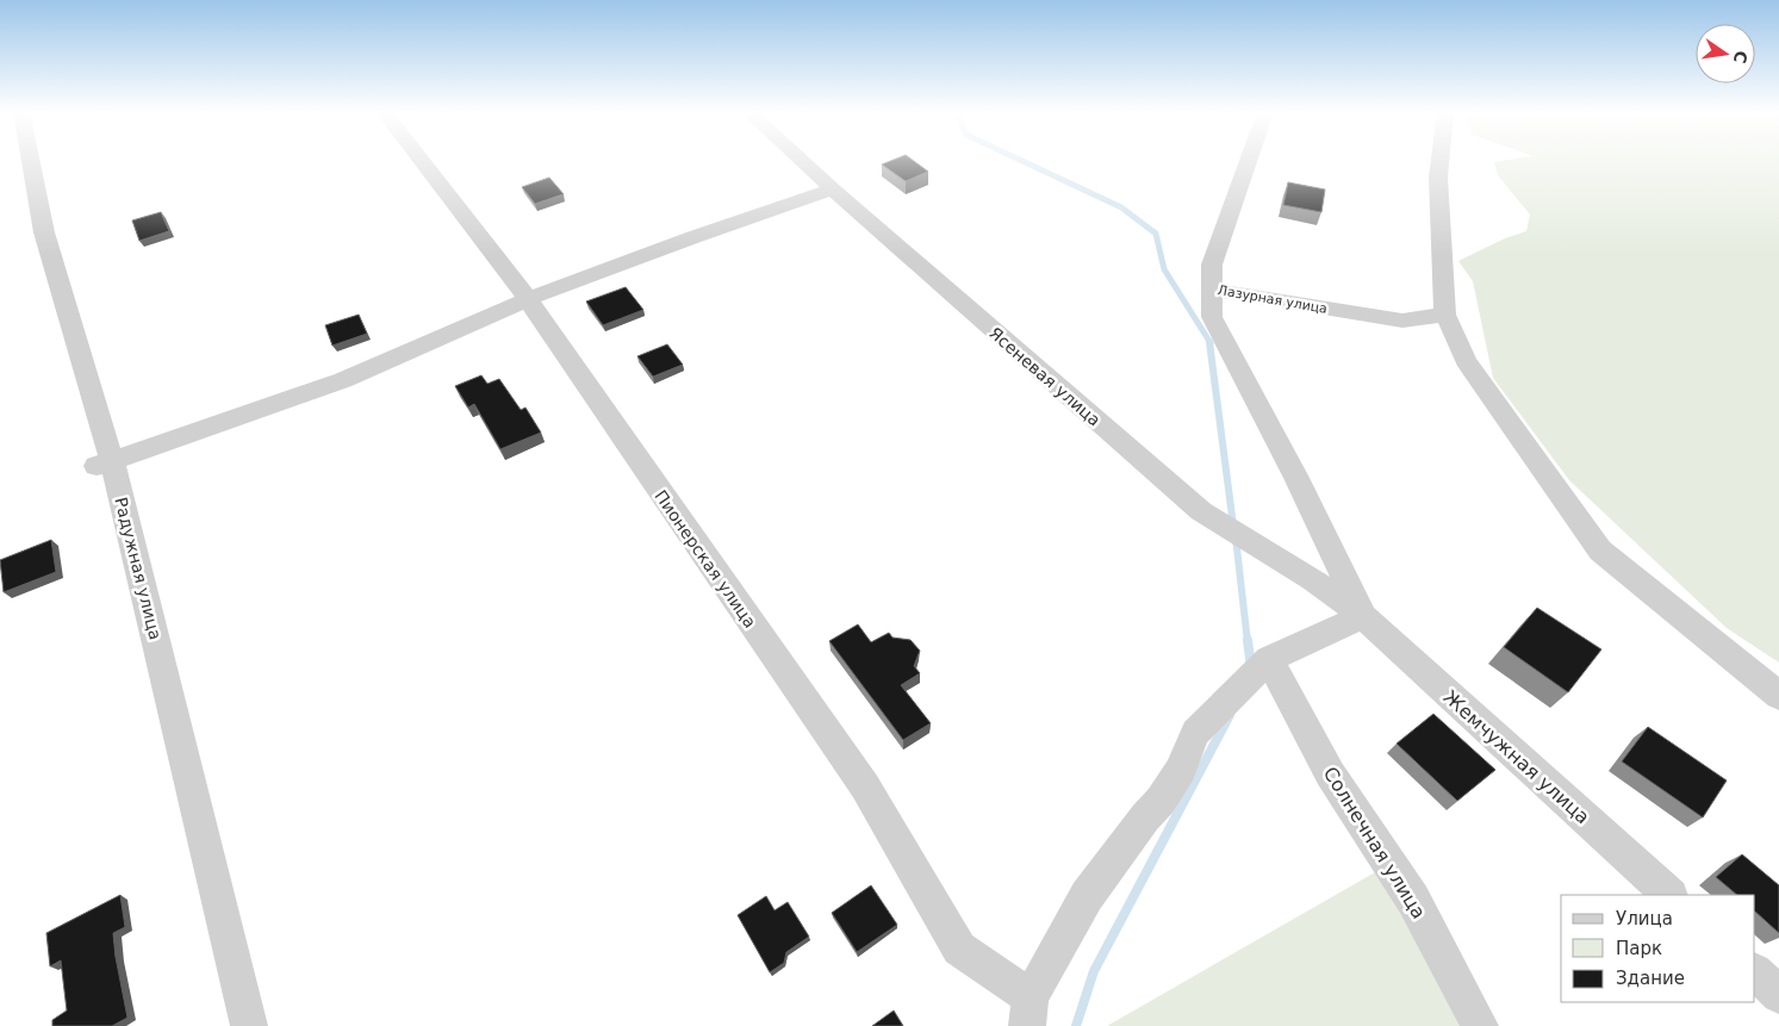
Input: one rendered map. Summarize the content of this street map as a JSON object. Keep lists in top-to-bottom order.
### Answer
{
  "streets": {
    "street": [
      "Лазурная улица",
      "Ясеневая улица",
      "Пионерская улица",
      "Радужная улица",
      "Жемчужная улица",
      "Солнечная улица"
    ]
  },
  "crossings": [
    ["Ясеневая улица", "Жемчужная улица"]
  ],
  "legend": ["Улица", "Парк", "Здание"],
  "north": "right"
}
